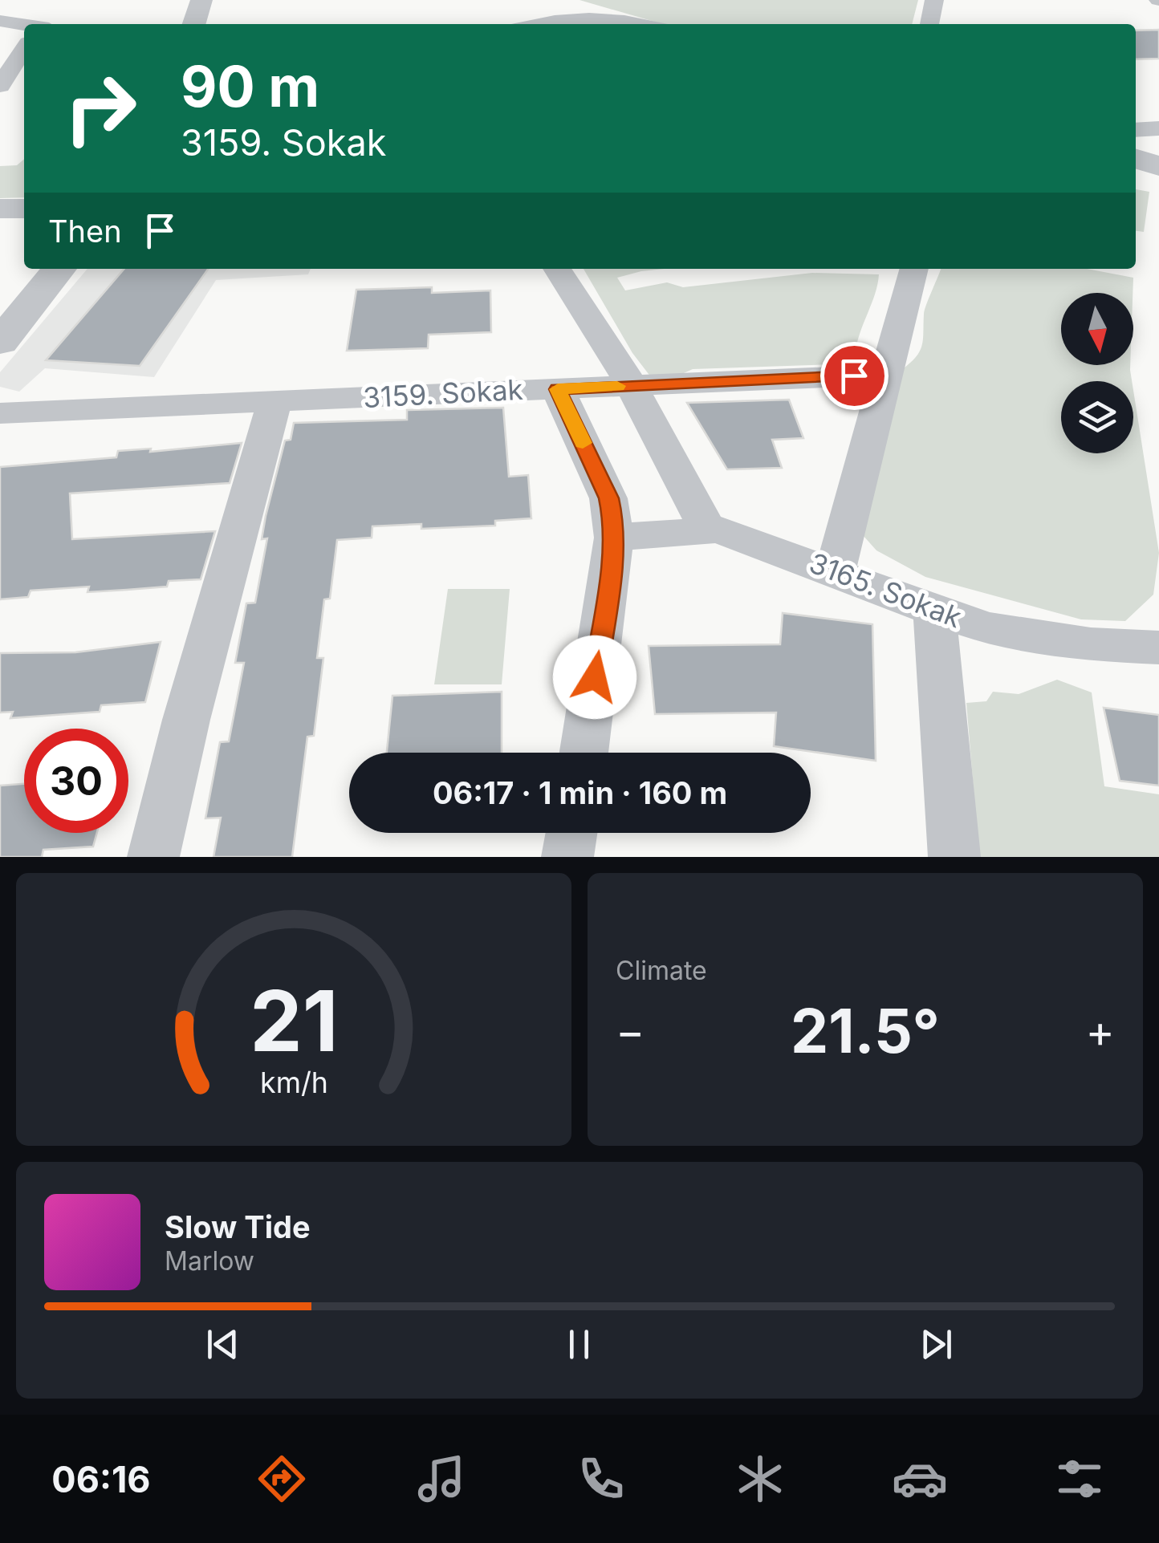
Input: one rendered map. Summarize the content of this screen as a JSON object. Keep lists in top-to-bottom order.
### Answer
{
  "streets": {
    "street": ["3159. Sokak", "3165. Sokak"]
  },
  "north": "bottom",
  "page": {
    "turn": ["90 m", "3159. Sokak"],
    "then": "Then",
    "limit": "30",
    "trip": "06:17 · 1 min · 160 m",
    "tile": "Climate",
    "heat": ["−", "21.5°", "+"],
    "song": ["Slow Tide", "Marlow"],
    "tabs": "06:16",
    "gauge": ["21", "km/h"]
  }
}
